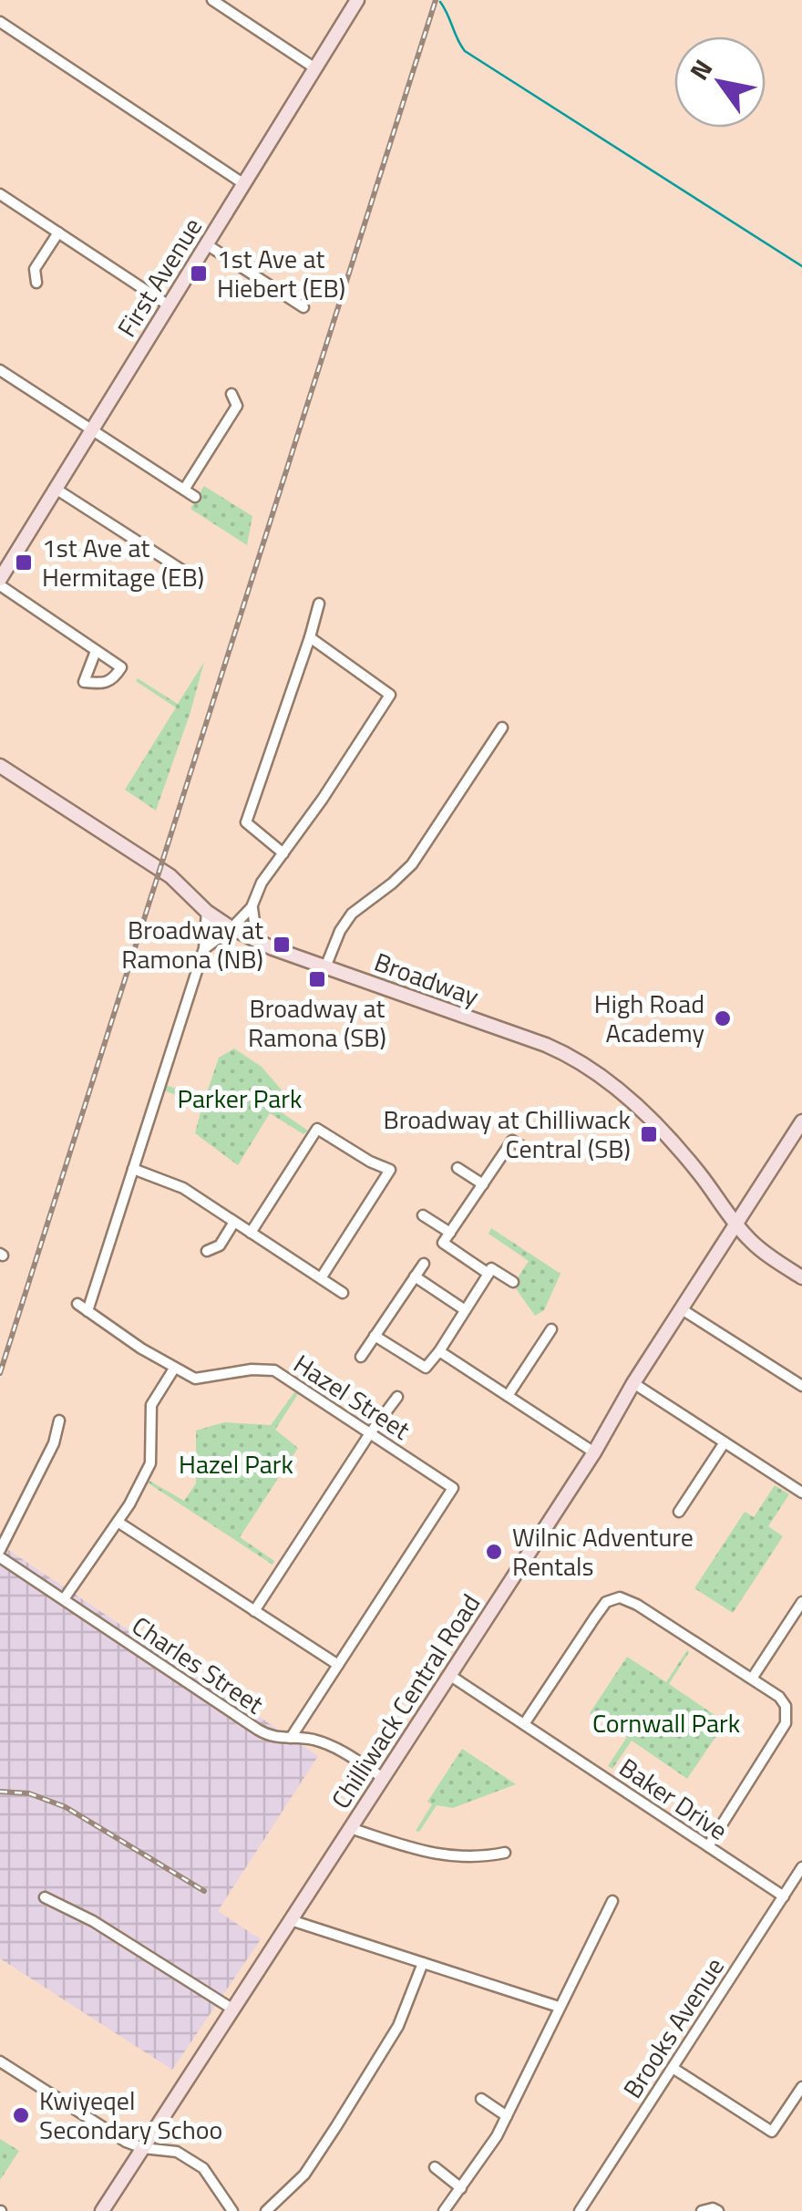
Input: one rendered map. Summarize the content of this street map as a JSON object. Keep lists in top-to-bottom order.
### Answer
{
  "streets": {
    "street": [
      "First Avenue",
      "Broadway",
      "Hazel Street",
      "Charles Street",
      "Chilliwack Central Road",
      "Baker Drive",
      "Brooks Avenue"
    ]
  },
  "crossings": [
    ["Broadway", "Chilliwack Central Road"],
    ["Charles Street", "Chilliwack Central Road"],
    ["Chilliwack Central Road", "Baker Drive"],
    ["Baker Drive", "Brooks Avenue"]
  ],
  "parks": ["Parker Park", "Hazel Park", "Cornwall Park"],
  "places": {
    "transit": [
      "1st Ave at Hiebert (EB)",
      "1st Ave at Hermitage (EB)",
      "Broadway at Ramona (NB)",
      "Broadway at Ramona (SB)",
      "Broadway at Chilliwack Central (SB)"
    ],
    "other": ["High Road Academy", "Wilnic Adventure Rentals", "Kwiyeqel Secondary Schoo"]
  },
  "north": "top left"
}
